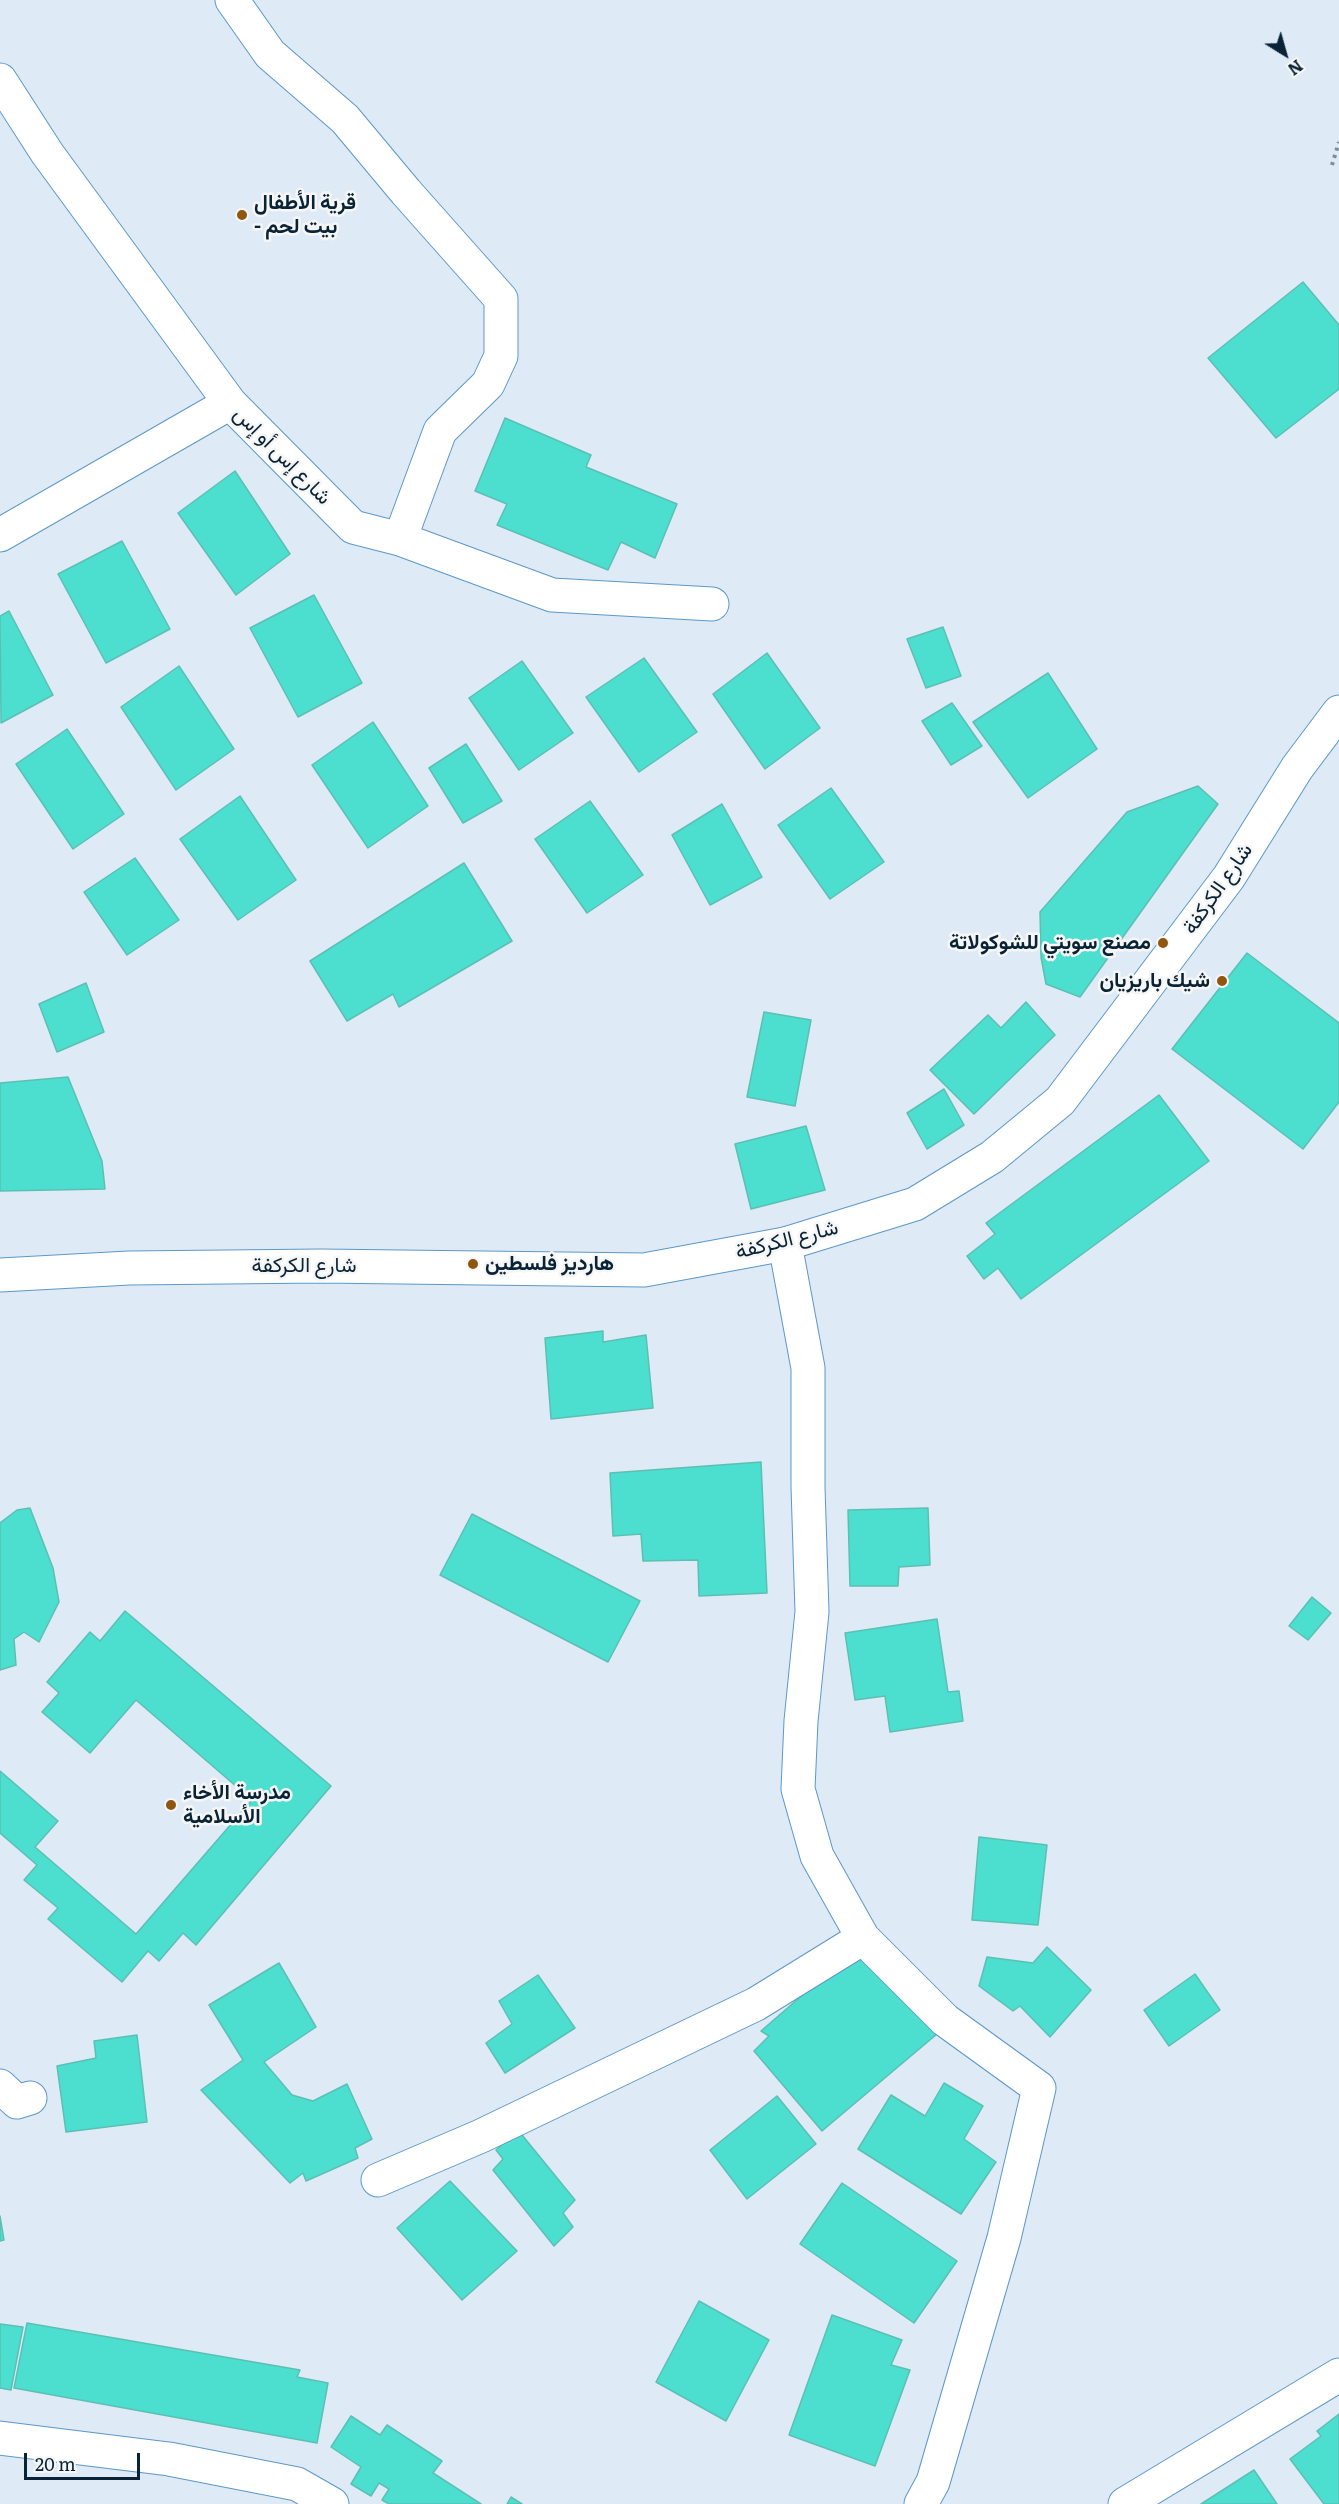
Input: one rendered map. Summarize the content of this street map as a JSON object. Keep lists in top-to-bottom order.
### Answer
{
  "streets": {
    "street": ["شارع إس أو إس", "شارع الكركفة"]
  },
  "places": [
    "قرية الأطفال - بيت لحم",
    "مصنع سويتي للشوكولاتة",
    "شيك باريزيان",
    "هارديز فلسطين",
    "مدرسة الأخاء الأسلامية"
  ],
  "scale_bar": "20 m",
  "north": "bottom right"
}
